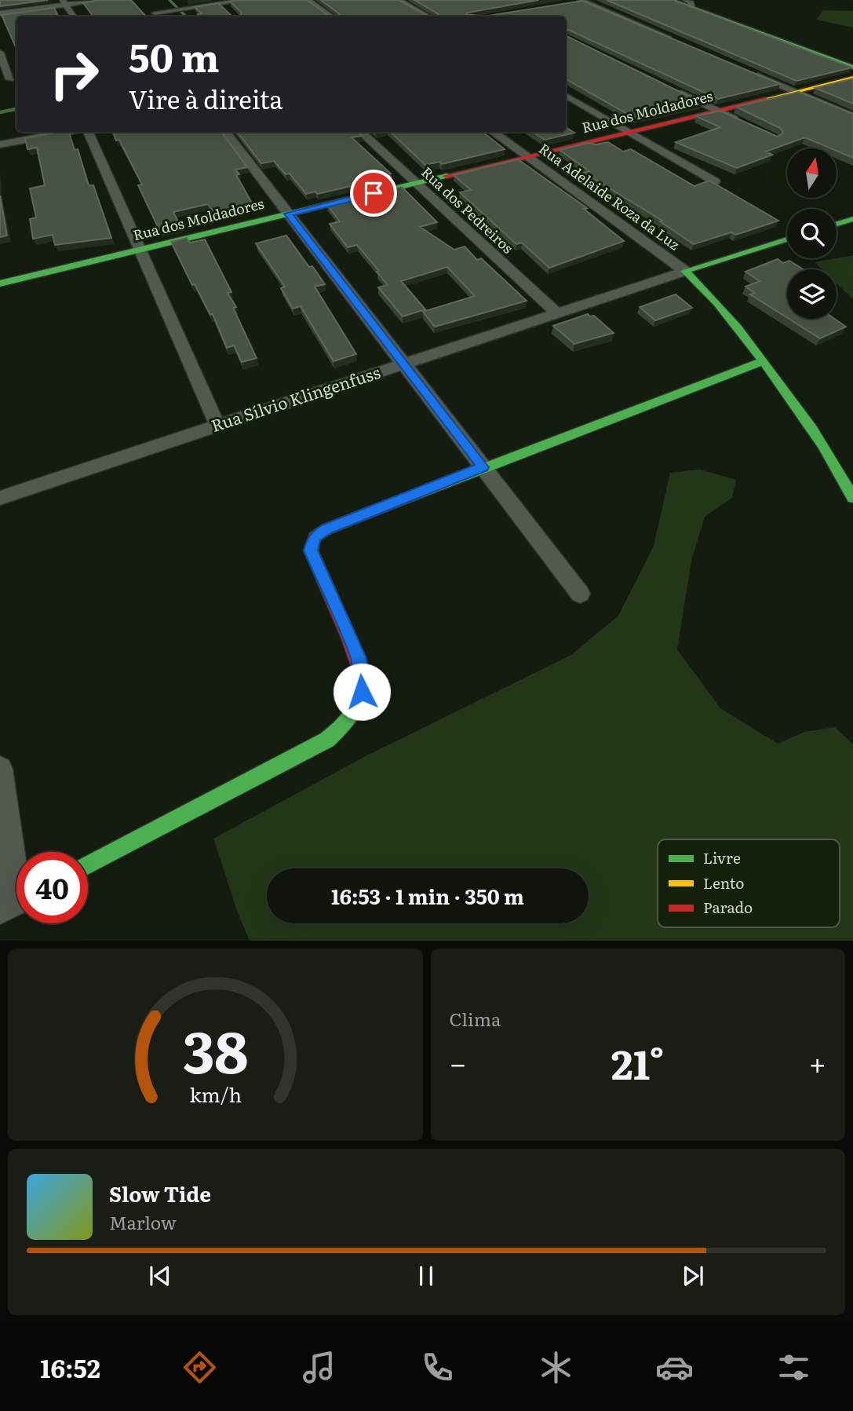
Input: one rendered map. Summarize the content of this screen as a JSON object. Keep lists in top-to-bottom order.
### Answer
{
  "streets": {
    "street": [
      "Rua dos Moldadores",
      "Rua Adelaide Roza da Luz",
      "Rua dos Pedreiros",
      "Rua Sílvio Klingenfuss"
    ]
  },
  "crossings": [
    ["Rua dos Moldadores", "Rua Adelaide Roza da Luz"],
    ["Rua dos Moldadores", "Rua dos Pedreiros"],
    ["Rua Adelaide Roza da Luz", "Rua Sílvio Klingenfuss"],
    ["Rua dos Pedreiros", "Rua Sílvio Klingenfuss"]
  ],
  "legend": ["Livre", "Lento", "Parado"],
  "north": "top",
  "page": {
    "turn": ["50 m", "Vire à direita"],
    "limit": "40",
    "trip": "16:53 · 1 min · 350 m",
    "tile": "Clima",
    "heat": ["−", "21°", "+"],
    "song": ["Slow Tide", "Marlow"],
    "tabs": "16:52",
    "gauge": ["38", "km/h"]
  }
}
